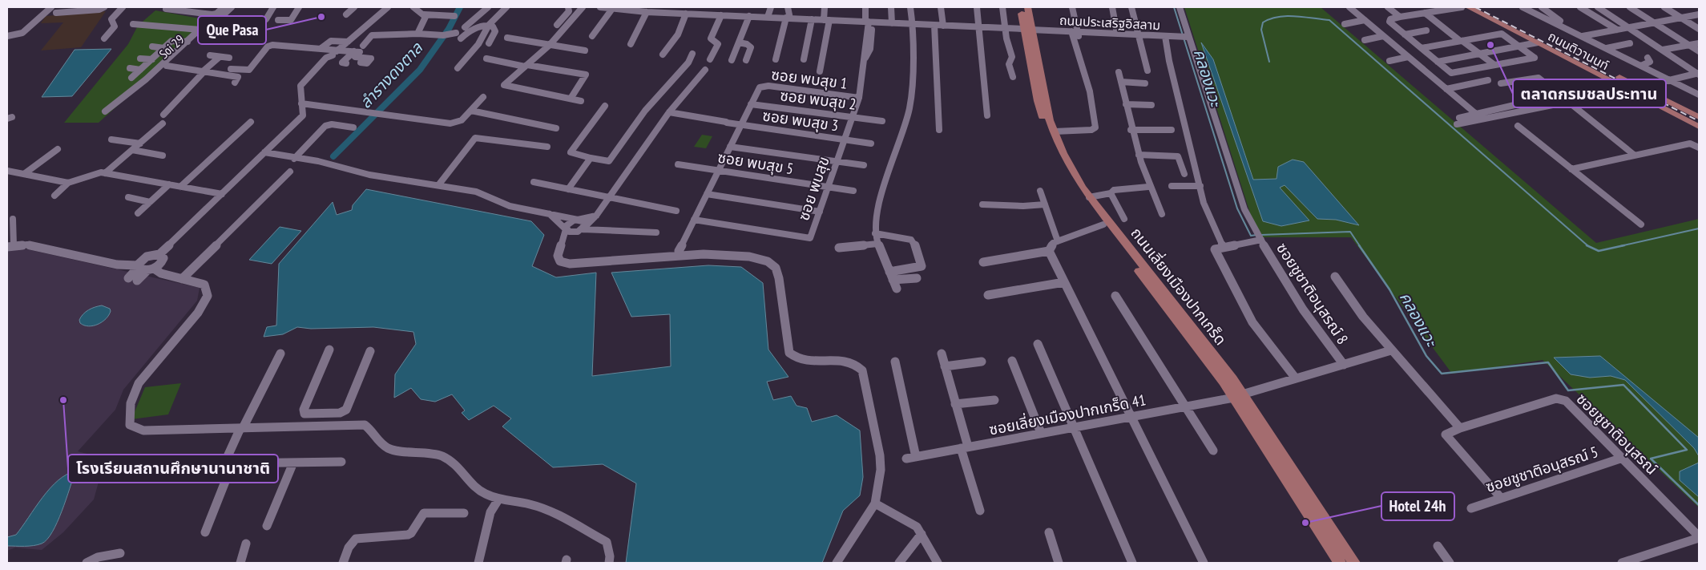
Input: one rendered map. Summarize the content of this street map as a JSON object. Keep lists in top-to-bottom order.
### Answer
{
  "streets": {
    "main road": ["ถนนติวานนท์", "ถนนเลี่ยงเมืองปากเกร็ด"],
    "street": [
      "ถนนประเสริฐอิสลาม",
      "Soi 29",
      "ซอย พบสุข 1",
      "ซอย พบสุข 2",
      "ซอย พบสุข 3",
      "ซอย พบสุข 5",
      "ซอย พบสุข",
      "ซอยชูชาติอนุสรณ์ 8",
      "ซอยเลี่ยงเมืองปากเกร็ด 41",
      "ซอยชูชาติอนุสรณ์",
      "ซอยชูชาติอนุสรณ์ 5"
    ]
  },
  "crossings": [
    ["ถนนประเสริฐอิสลาม", "ซอย พบสุข"],
    ["ถนนประเสริฐอิสลาม", "ถนนเลี่ยงเมืองปากเกร็ด"],
    ["ถนนประเสริฐอิสลาม", "ซอยชูชาติอนุสรณ์ 8"],
    ["ซอย พบสุข 1", "ซอย พบสุข 2"],
    ["ซอย พบสุข 1", "ซอย พบสุข"],
    ["ซอย พบสุข 2", "ซอย พบสุข"],
    ["ซอย พบสุข 3", "ซอย พบสุข"],
    ["ซอย พบสุข 5", "ซอย พบสุข"],
    ["ถนนเลี่ยงเมืองปากเกร็ด", "ซอยเลี่ยงเมืองปากเกร็ด 41"],
    ["ซอยชูชาติอนุสรณ์ 8", "ซอยเลี่ยงเมืองปากเกร็ด 41"],
    ["ซอยชูชาติอนุสรณ์", "ซอยชูชาติอนุสรณ์ 5"]
  ],
  "water": ["ลำรางดงตาล", "คลองแวะ"],
  "places": [
    "Que Pasa",
    "ตลาดกรมชลประทาน",
    "โรงเรียนสถานศึกษานานาชาติ",
    "Hotel 24h"
  ]
}
